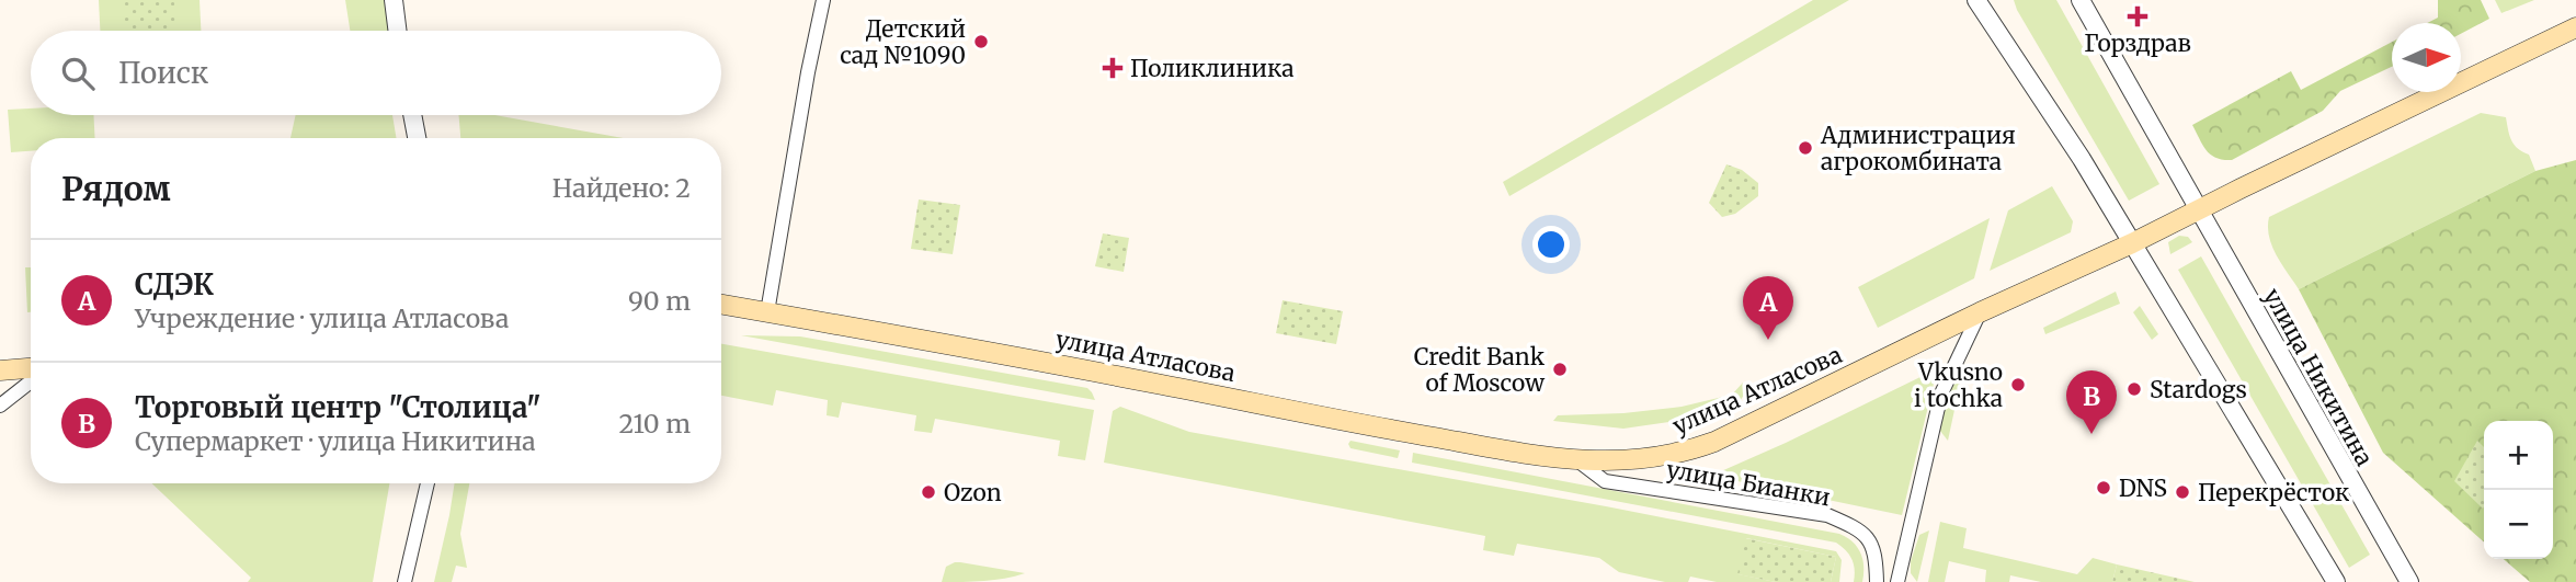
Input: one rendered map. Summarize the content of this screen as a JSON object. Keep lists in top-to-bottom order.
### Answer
{
  "streets": {
    "main road": ["улица Атласова"],
    "street": ["улица Никитина", "улица Бианки"]
  },
  "crossings": [
    ["улица Атласова", "улица Никитина"],
    ["улица Атласова", "улица Бианки"]
  ],
  "places": {
    "health": ["Горздрав", "Поликлиника"],
    "other": [
      "Детский сад №1090",
      "Администрация агрокомбината",
      "Credit Bank of Moscow",
      "Vkusno i tochka",
      "Stardogs",
      "DNS",
      "Ozon",
      "Перекрёсток"
    ]
  },
  "north": "right",
  "page": {
    "search": "Поиск",
    "heading": ["Рядом", "Найдено: 2"],
    "list": [
      {
        "mark": "A",
        "name": "СДЭК",
        "note": "Учреждение · улица Атласова",
        "value": "90 m"
      },
      {
        "mark": "B",
        "name": "Торговый центр \"Столица\"",
        "note": "Супермаркет · улица Никитина",
        "value": "210 m"
      }
    ],
    "pins": ["A", "B"],
    "map_buttons": ["+", "−"]
  }
}
